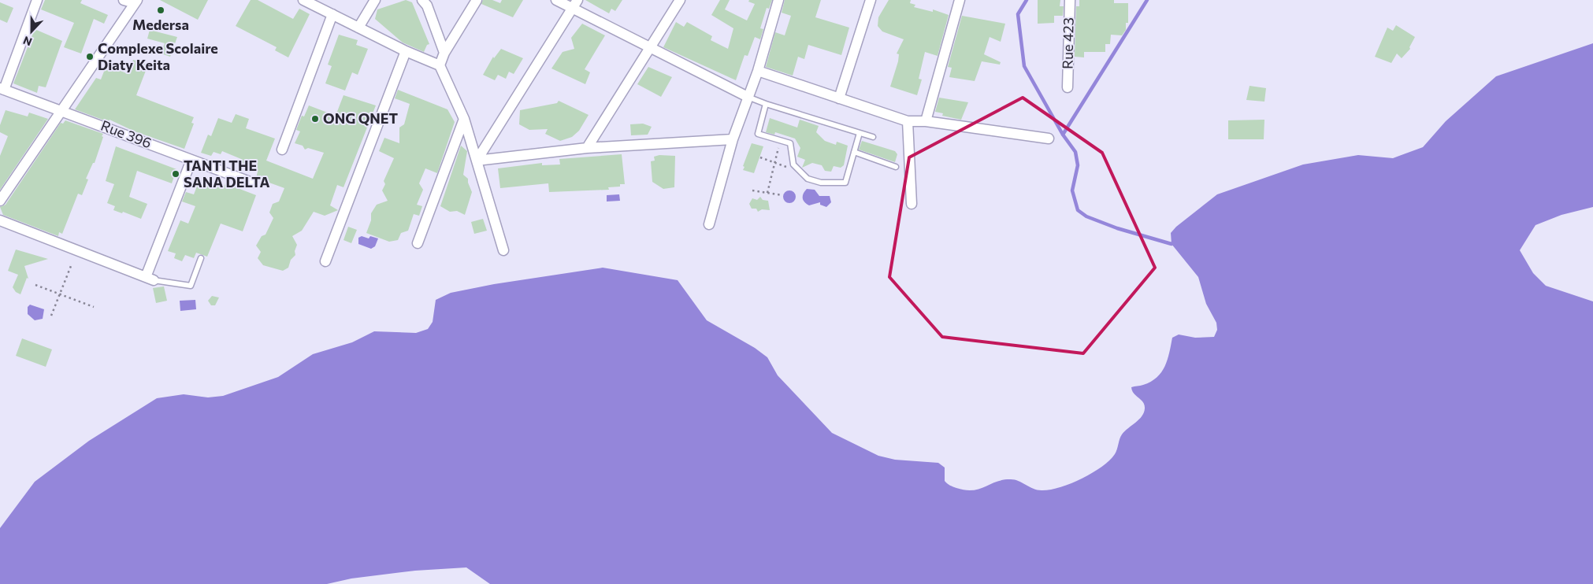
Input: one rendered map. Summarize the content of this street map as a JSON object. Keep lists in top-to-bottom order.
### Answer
{
  "streets": {
    "street": ["Rue 423", "Rue 396"]
  },
  "places": [
    "Medersa",
    "Complexe Scolaire Diaty Keita",
    "ONG QNET",
    "TANTI THE SANA DELTA"
  ],
  "north": "bottom"
}
